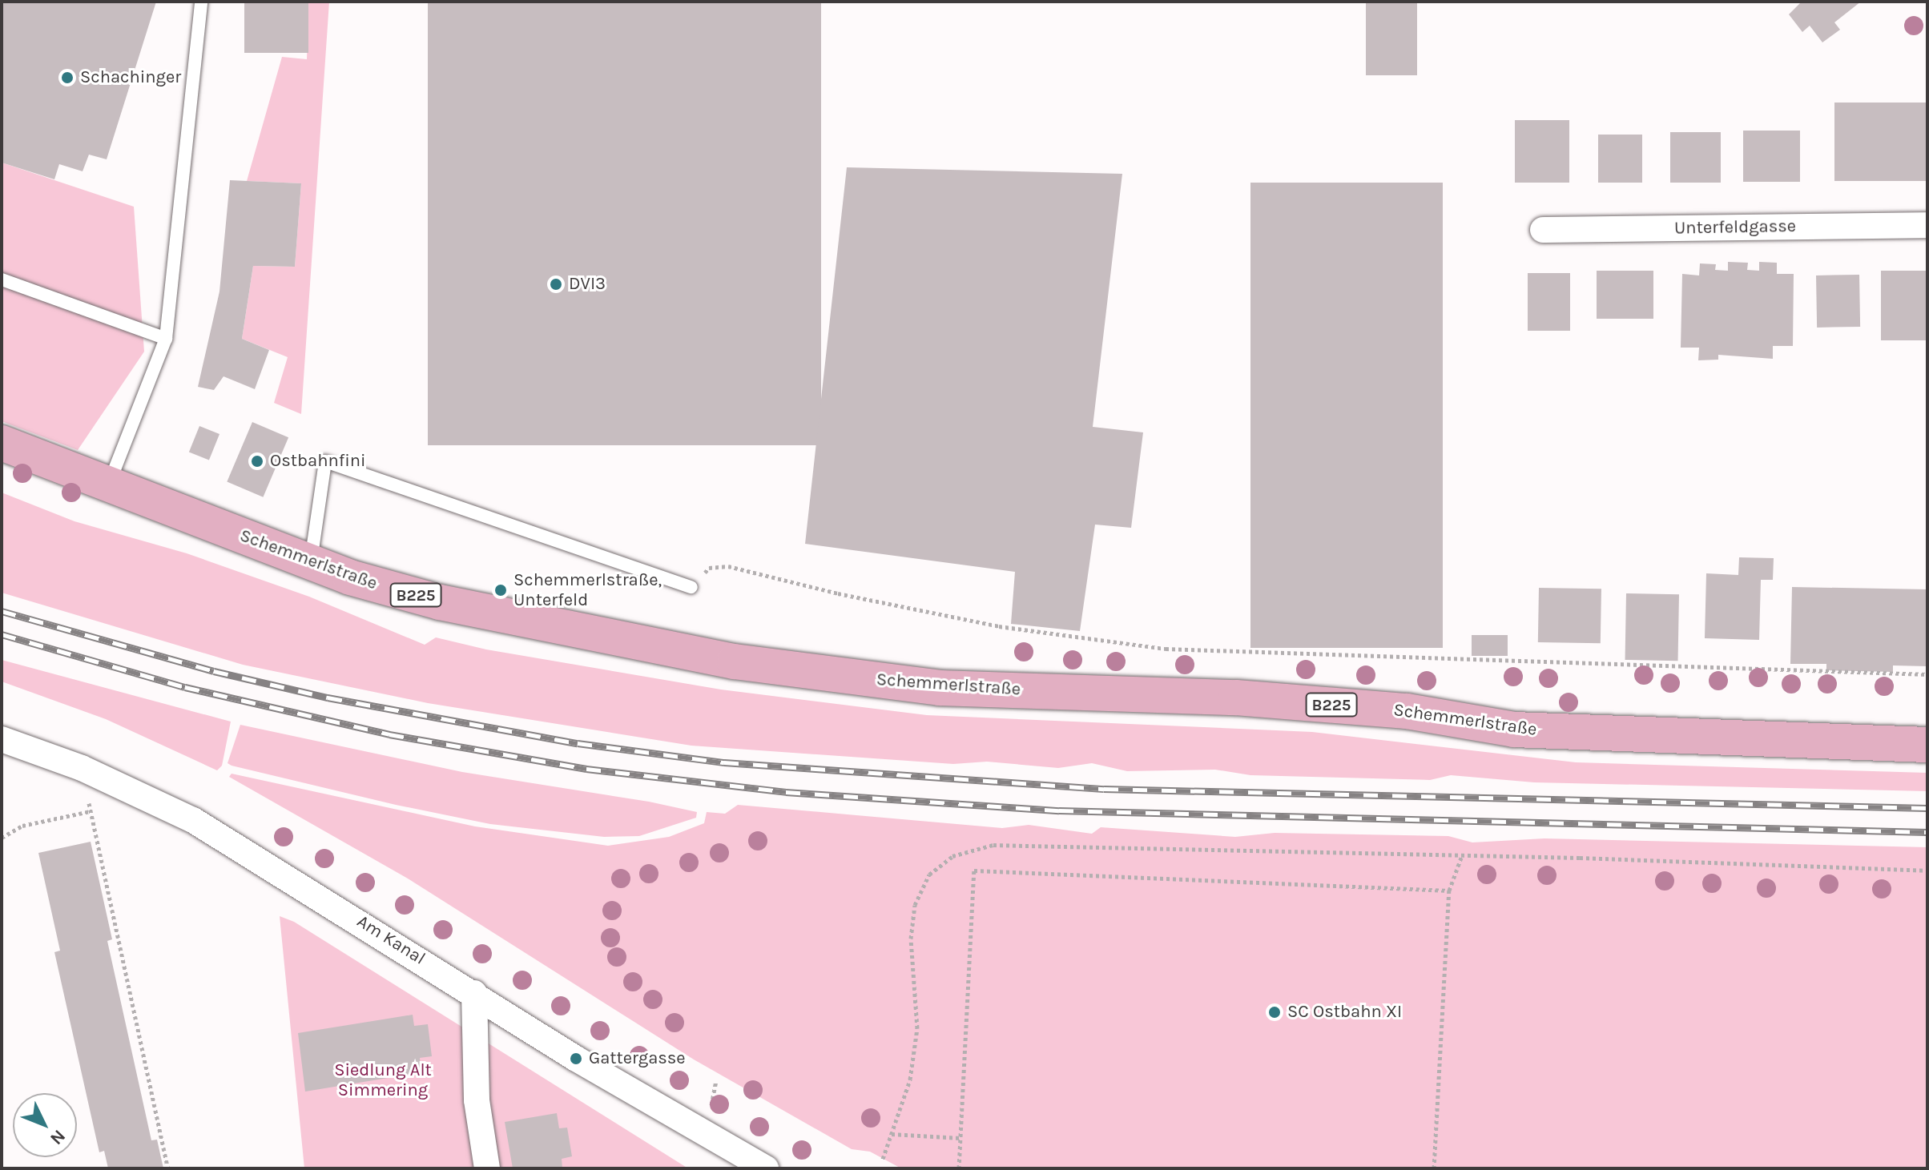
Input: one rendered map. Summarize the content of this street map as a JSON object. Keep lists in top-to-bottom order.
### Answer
{
  "streets": {
    "main road": ["Schemmerlstraße", "B225"],
    "street": ["Unterfeldgasse", "Am Kanal"]
  },
  "parks": ["Siedlung Alt Simmering"],
  "places": [
    "Schachinger",
    "DVI3",
    "Ostbahnfini",
    "Schemmerlstraße, Unterfeld",
    "SC Ostbahn XI",
    "Gattergasse"
  ],
  "north": "bottom right"
}
